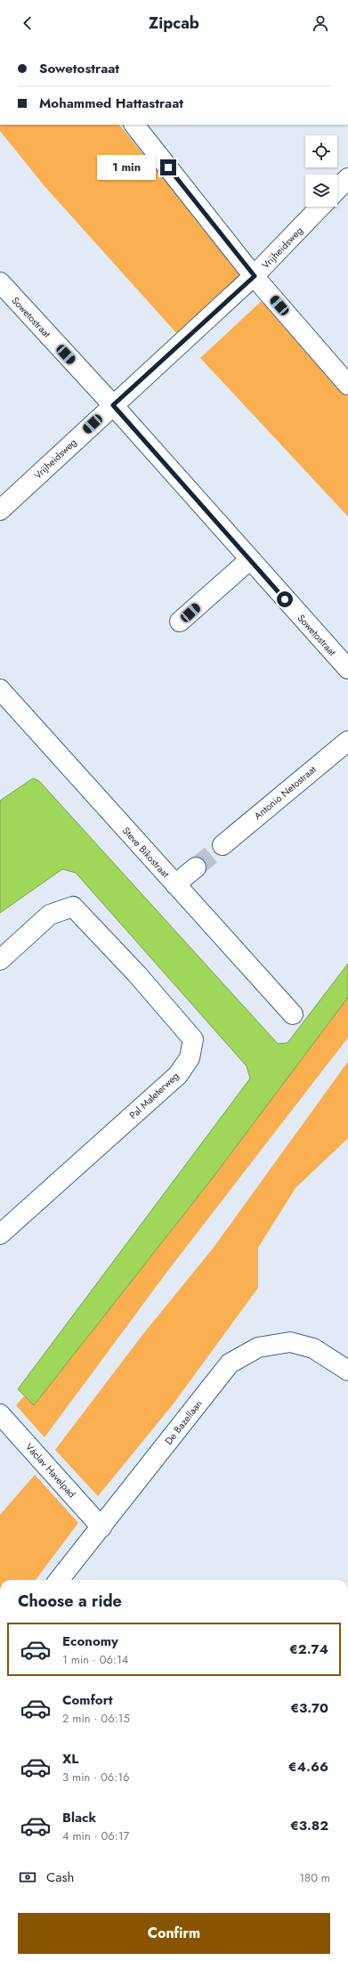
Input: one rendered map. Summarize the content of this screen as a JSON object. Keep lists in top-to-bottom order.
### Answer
{
  "streets": {
    "street": [
      "Vrijheidsweg",
      "Sowetostraat",
      "Antonio Netostraat",
      "Steve Bikostraat",
      "Pal Maleterweg",
      "De Bazellaan",
      "Václav Havelpad"
    ]
  },
  "crossings": [
    ["Vrijheidsweg", "Sowetostraat"],
    ["De Bazellaan", "Václav Havelpad"]
  ],
  "page": {
    "header": "Zipcab",
    "banner": ["Sowetostraat", "Mohammed Hattastraat"],
    "bubble": "1 min",
    "heading": "Choose a ride",
    "list": [
      {
        "name": "Economy",
        "note": "1 min · 06:14",
        "value": "€2.74"
      },
      {
        "name": "Comfort",
        "note": "2 min · 06:15",
        "value": "€3.70"
      },
      {
        "name": "XL",
        "note": "3 min · 06:16",
        "value": "€4.66"
      },
      {
        "name": "Black",
        "note": "4 min · 06:17",
        "value": "€3.82"
      }
    ],
    "pay": ["Cash", "180 m"],
    "buttons": "Confirm"
  }
}
